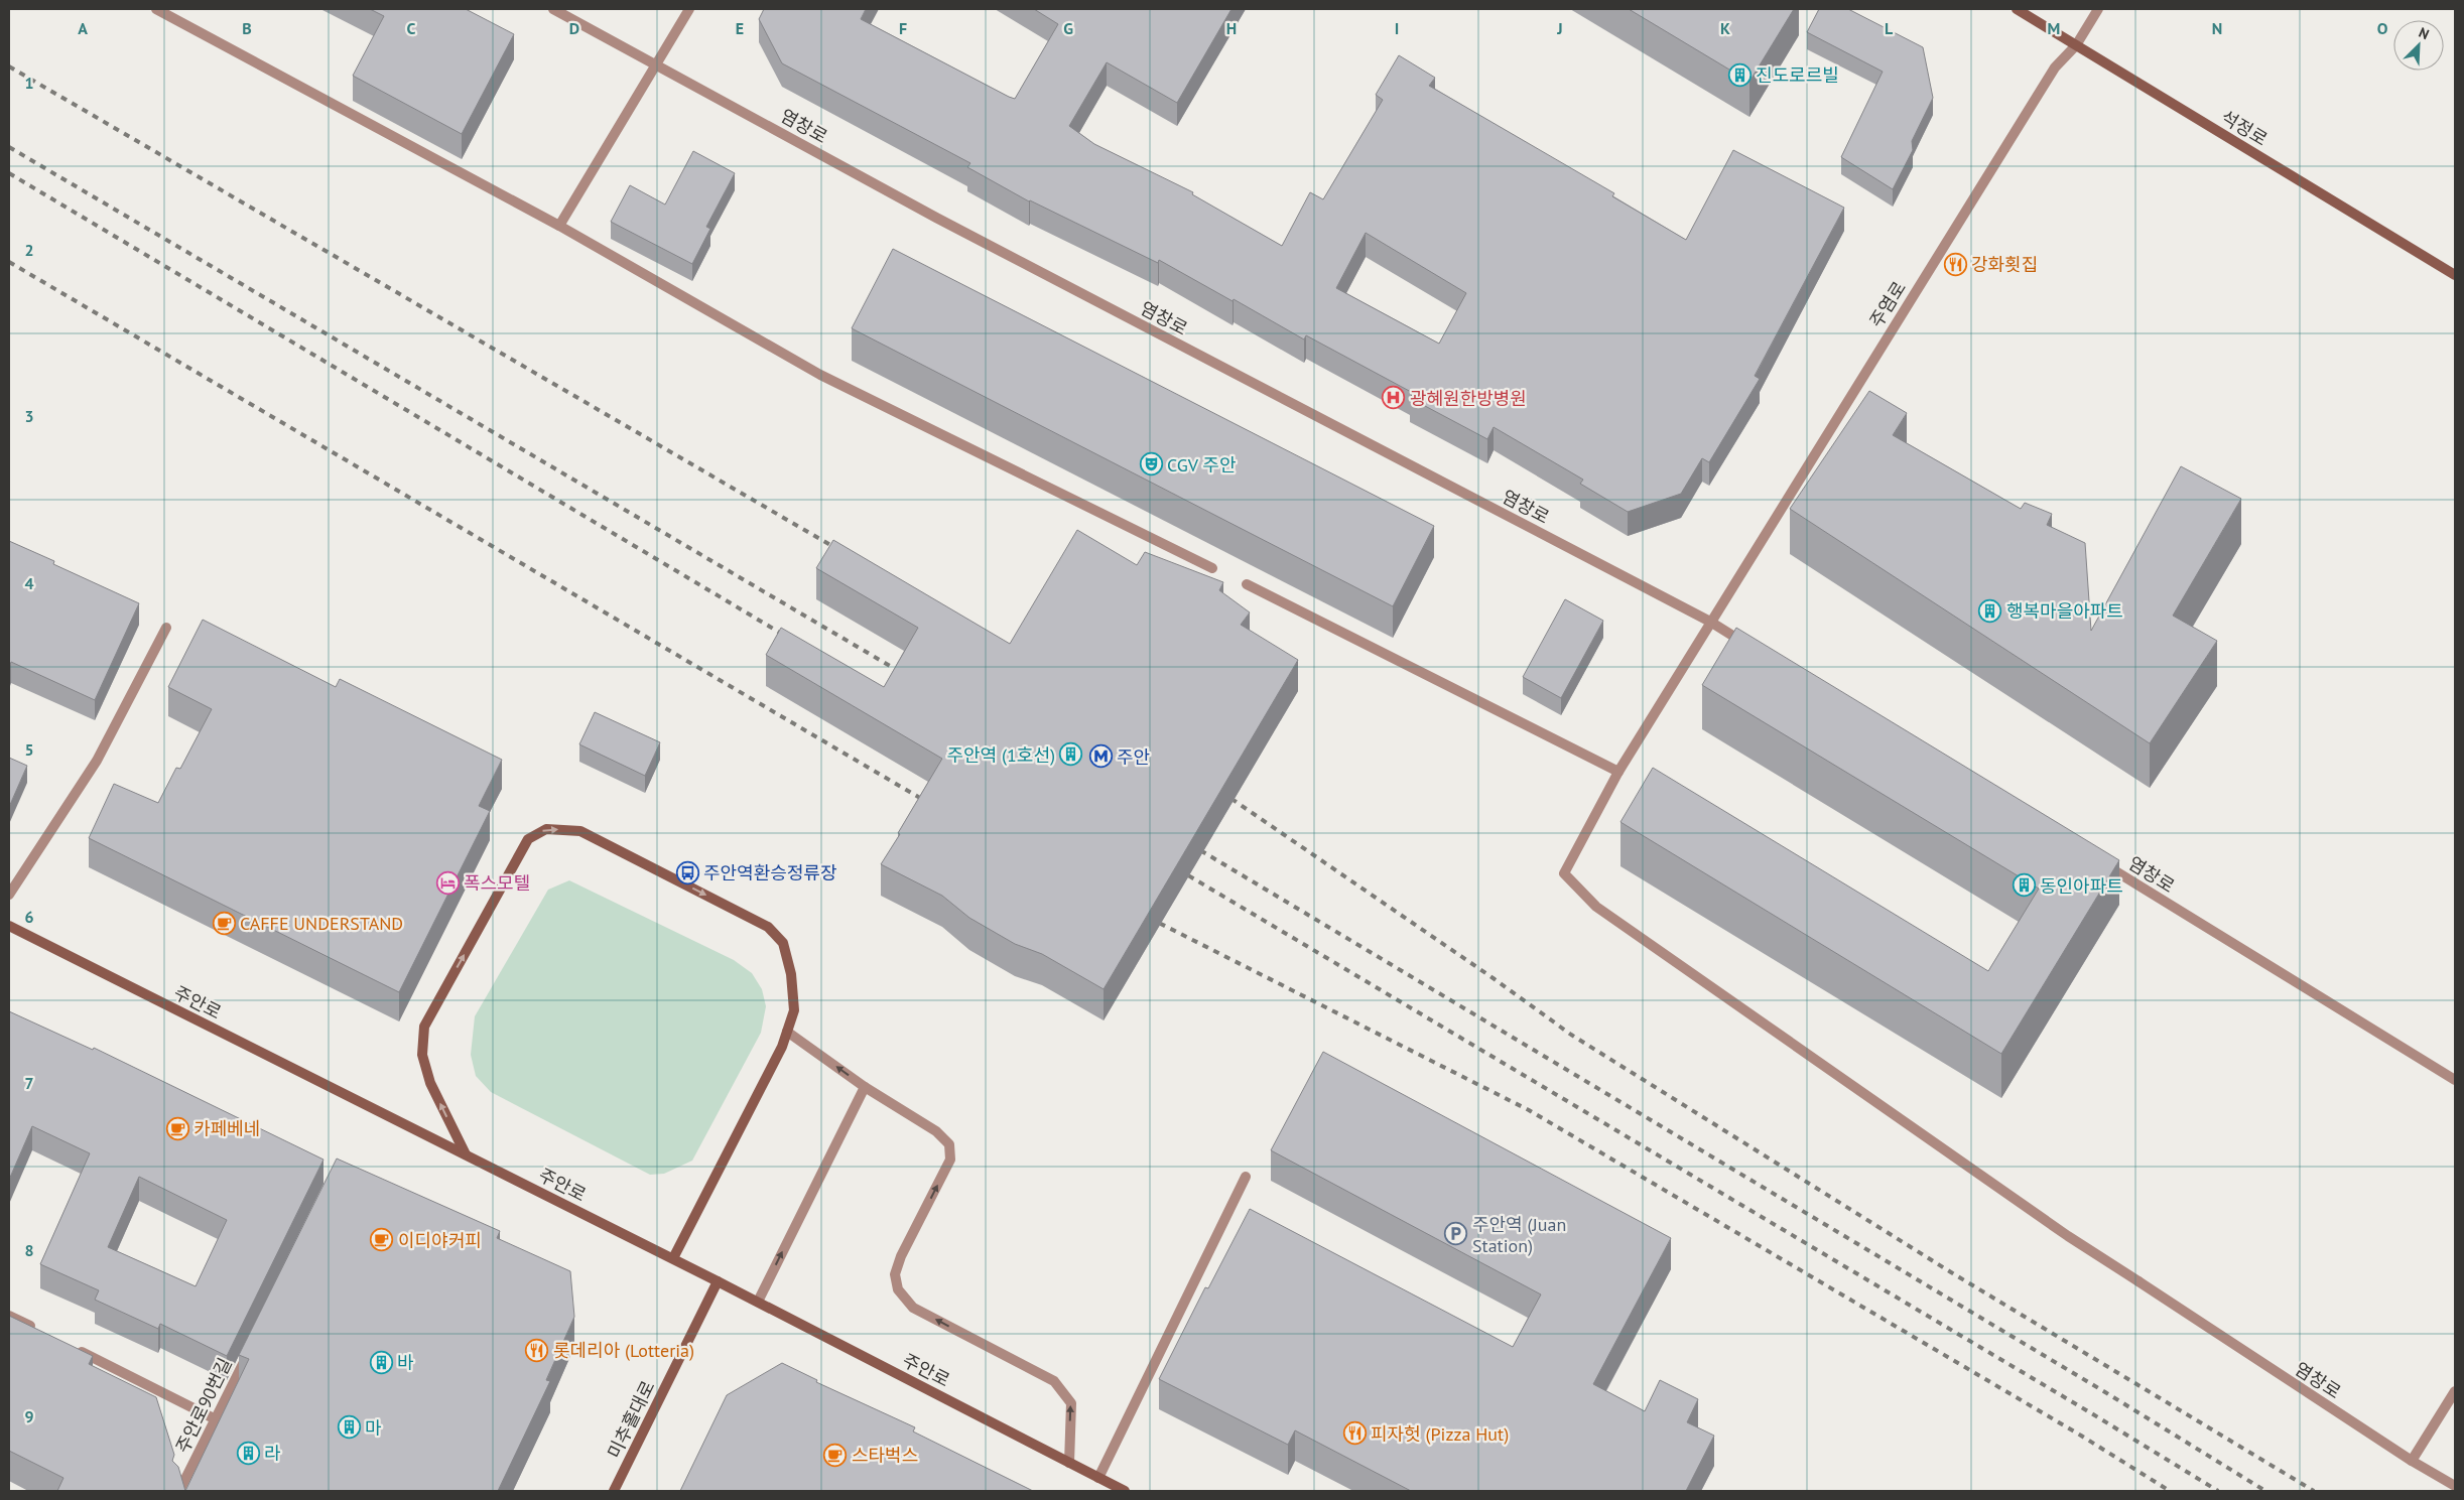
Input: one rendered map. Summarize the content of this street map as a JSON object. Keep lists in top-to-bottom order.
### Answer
{
  "streets": {
    "main road": ["석정로", "주안로", "미추홀대로"],
    "street": ["염창로", "주염로", "주안로90번길"]
  },
  "crossings": [
    ["염창로", "주염로"],
    ["석정로", "주염로"],
    ["주안로", "미추홀대로"]
  ],
  "places": {
    "building": [
      "진도로르빌",
      "행복마을아파트",
      "주안역 (1호선)",
      "동인아파트",
      "바",
      "마",
      "라"
    ],
    "restaurant": ["강화횟집", "롯데리아 (Lotteria)", "피자헛 (Pizza Hut)"],
    "hospital": ["광혜원한방병원"],
    "theatre": ["CGV 주안"],
    "metro station": ["주안"],
    "bus stop": ["주안역환승정류장"],
    "hotel": ["폭스모텔"],
    "cafe": [
      "CAFFE UNDERSTAND",
      "카페베네",
      "이디야커피",
      "스타벅스"
    ],
    "parking": ["주안역 (Juan Station)"]
  },
  "north": "top right",
  "grid": {
    "columns": [
      "A",
      "B",
      "C",
      "D",
      "E",
      "F",
      "G",
      "H",
      "I",
      "J",
      "K",
      "L",
      "M",
      "N",
      "O"
    ],
    "rows": [
      "1",
      "2",
      "3",
      "4",
      "5",
      "6",
      "7",
      "8",
      "9"
    ]
  }
}
